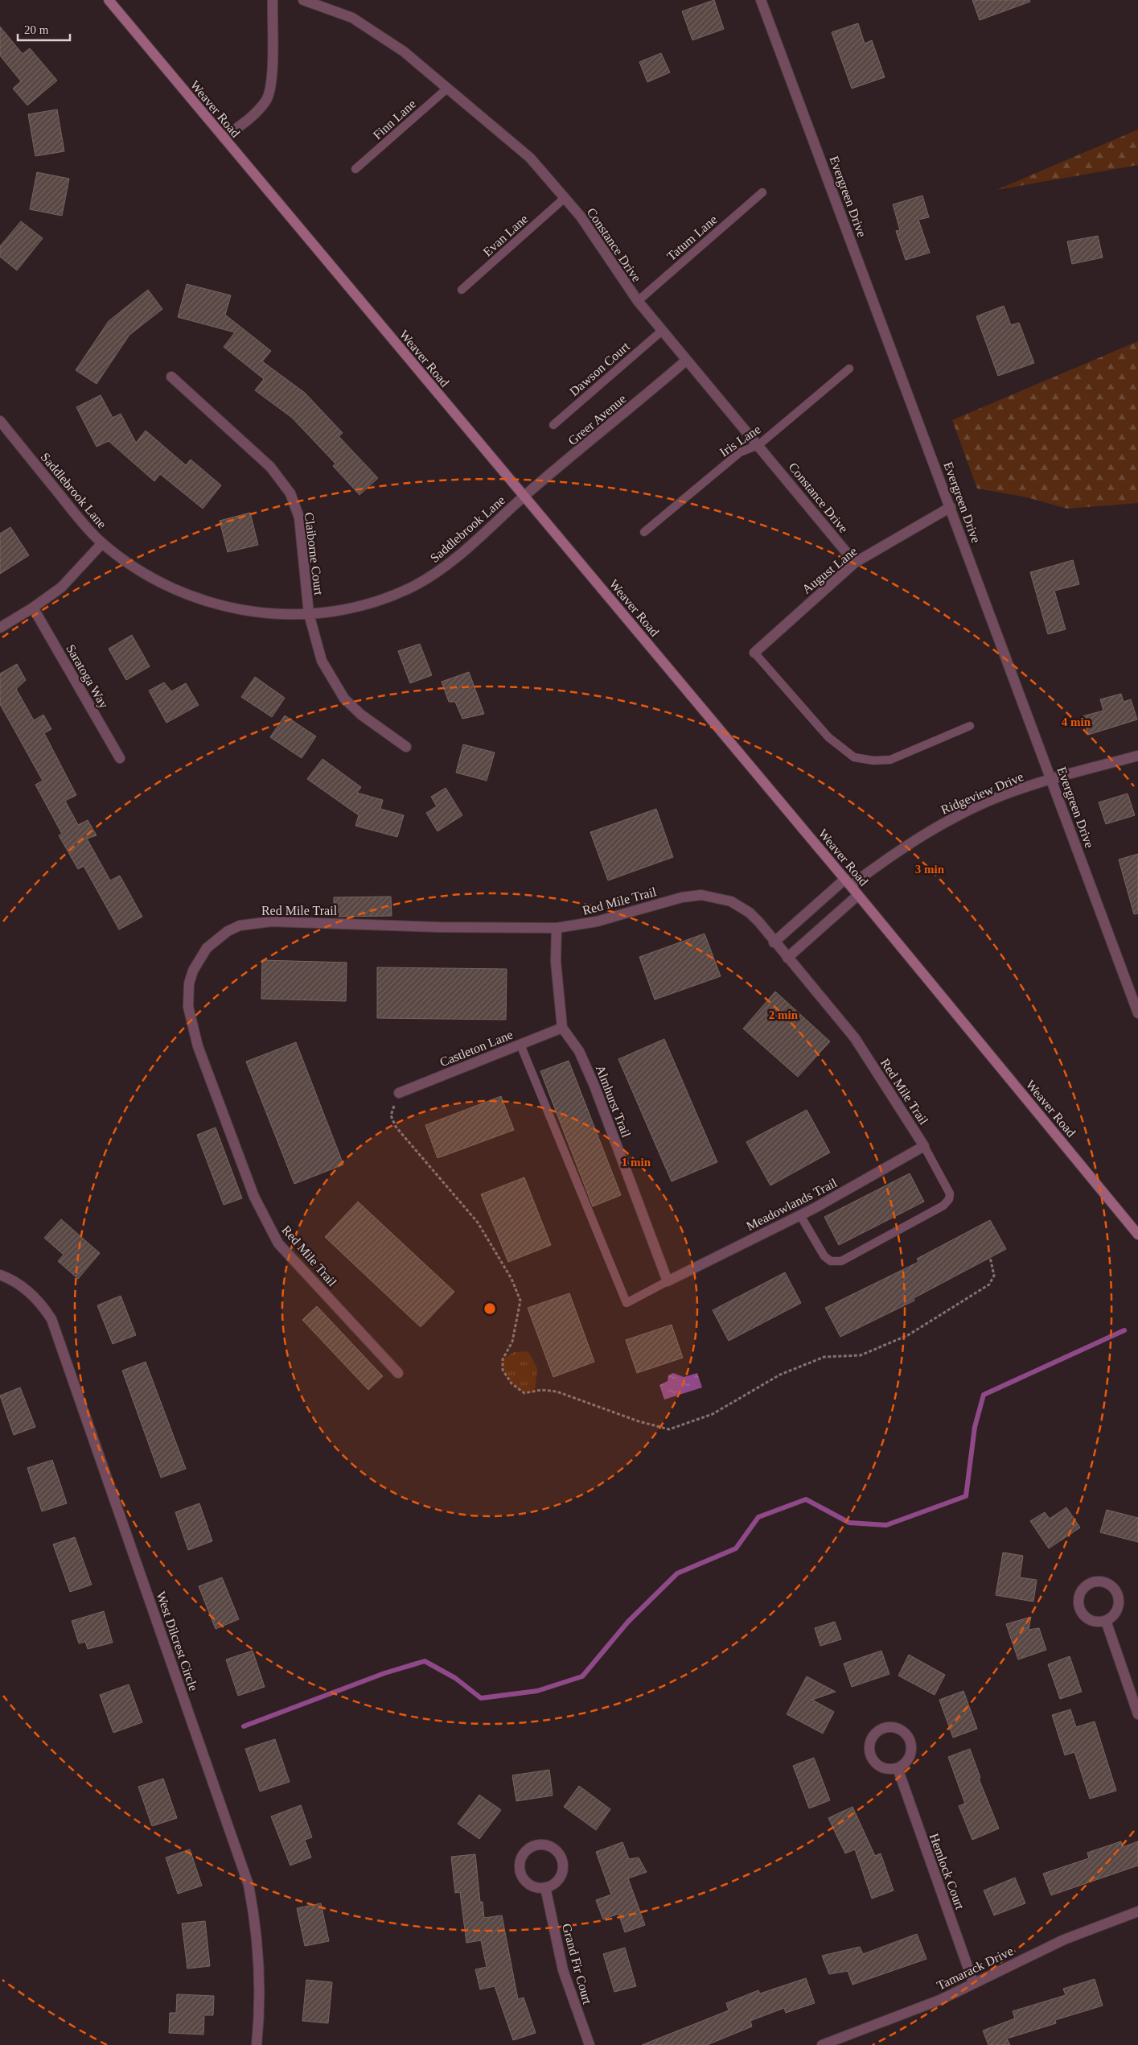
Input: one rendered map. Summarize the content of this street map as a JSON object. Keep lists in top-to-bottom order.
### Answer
{
  "streets": {
    "main road": ["Weaver Road"],
    "street": [
      "Evergreen Drive",
      "Constance Drive",
      "Greer Avenue",
      "Saddlebrook Lane",
      "Claiborne Court",
      "August Lane",
      "Saratoga Way",
      "Ridgeview Drive",
      "Red Mile Trail",
      "Castleton Lane",
      "Almhurst Trail",
      "Meadowlands Trail",
      "West Dilcrest Circle",
      "Hemlock Court",
      "Grand Fir Court",
      "Tamarack Drive"
    ],
    "lane": [
      "Finn Lane",
      "Evan Lane",
      "Tatum Lane",
      "Dawson Court",
      "Iris Lane"
    ]
  },
  "crossings": [
    ["Weaver Road", "Greer Avenue"],
    ["Weaver Road", "Saddlebrook Lane"],
    ["Weaver Road", "Ridgeview Drive"],
    ["Finn Lane", "Constance Drive"],
    ["Evergreen Drive", "August Lane"],
    ["Evergreen Drive", "Ridgeview Drive"],
    ["Evan Lane", "Constance Drive"],
    ["Tatum Lane", "Constance Drive"],
    ["Constance Drive", "Dawson Court"],
    ["Constance Drive", "Greer Avenue"],
    ["Constance Drive", "Iris Lane"],
    ["Constance Drive", "August Lane"],
    ["Greer Avenue", "Saddlebrook Lane"],
    ["Saddlebrook Lane", "Claiborne Court"],
    ["Red Mile Trail", "Meadowlands Trail"],
    ["Castleton Lane", "Almhurst Trail"],
    ["Almhurst Trail", "Meadowlands Trail"],
    ["Hemlock Court", "Tamarack Drive"]
  ],
  "scale_bar": "20 m",
  "rings": [
    "4 min",
    "3 min",
    "2 min",
    "1 min"
  ]
}
